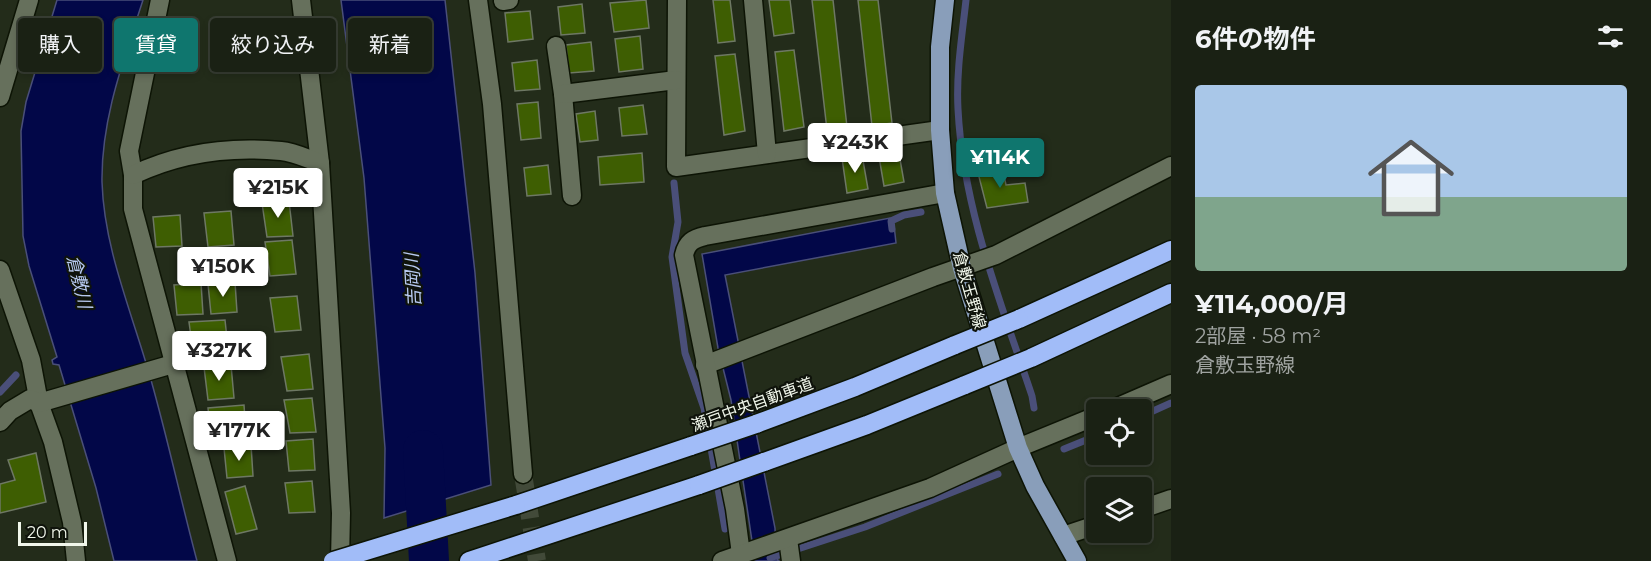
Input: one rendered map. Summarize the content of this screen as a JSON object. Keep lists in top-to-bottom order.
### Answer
{
  "streets": {
    "highway": ["瀬戸中央自動車道"],
    "main road": ["倉敷玉野線"]
  },
  "water": ["吉岡川", "倉敷川"],
  "scale_bar": "20 m",
  "page": {
    "heading": "6件の物件",
    "chip": [
      "購入",
      "賃貸",
      "絞り込み",
      "新着"
    ],
    "list": [
      {
        "name": "¥114,000/月",
        "note": "2部屋 · 58 m² · 倉敷玉野線"
      }
    ],
    "price": [
      "¥243K",
      "¥114K",
      "¥215K",
      "¥150K",
      "¥327K",
      "¥177K"
    ],
    "scale": "20 m"
  }
}
